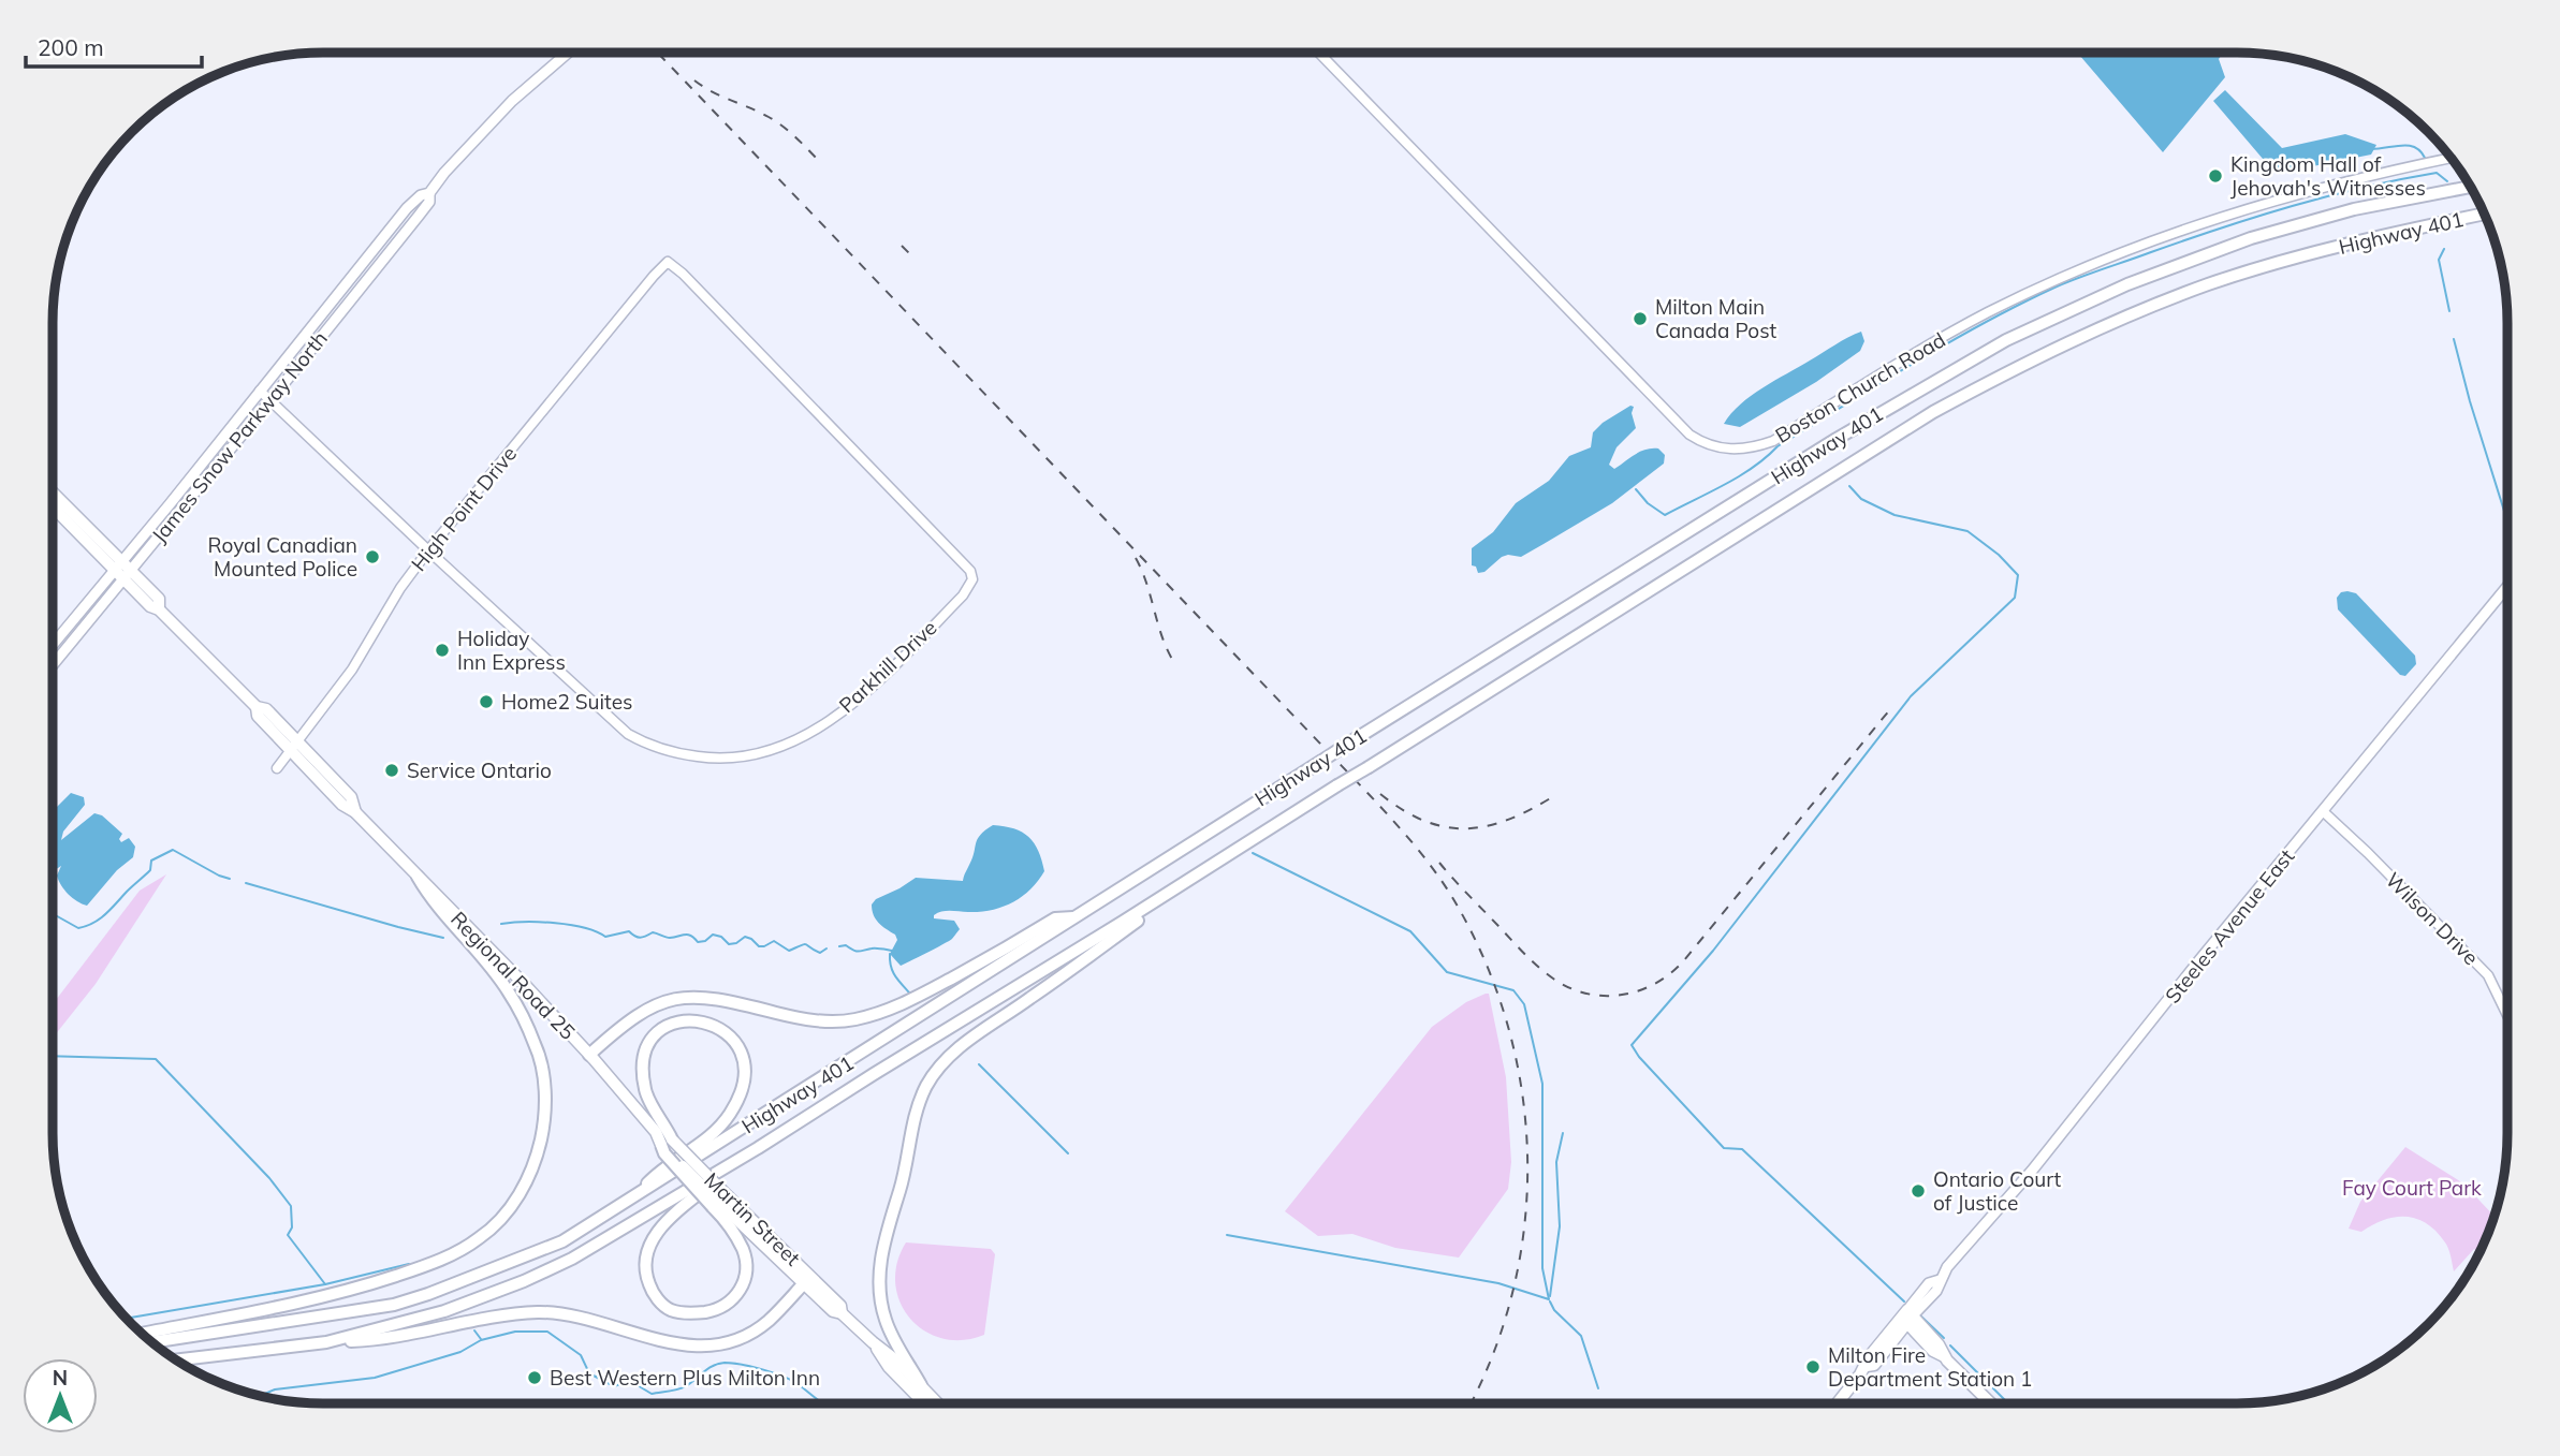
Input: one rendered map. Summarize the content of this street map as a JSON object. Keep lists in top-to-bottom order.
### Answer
{
  "streets": {
    "highway": ["Highway 401"],
    "main road": [
      "James Snow Parkway North",
      "Steeles Avenue East",
      "Regional Road 25",
      "Martin Street"
    ],
    "street": [
      "Boston Church Road",
      "High Point Drive",
      "Parkhill Drive",
      "Wilson Drive"
    ]
  },
  "crossings": [
    ["James Snow Parkway North", "Parkhill Drive"],
    ["James Snow Parkway North", "Regional Road 25"],
    ["High Point Drive", "Parkhill Drive"],
    ["High Point Drive", "Regional Road 25"],
    ["Wilson Drive", "Steeles Avenue East"],
    ["Regional Road 25", "Martin Street"]
  ],
  "parks": ["Fay Court Park"],
  "places": [
    "Kingdom Hall of Jehovah's Witnesses",
    "Milton Main Canada Post",
    "Royal Canadian Mounted Police",
    "Holiday Inn Express",
    "Home2 Suites",
    "Service Ontario",
    "Ontario Court of Justice",
    "Milton Fire Department Station 1",
    "Best Western Plus Milton Inn"
  ],
  "scale_bar": "200 m",
  "north": "top"
}
